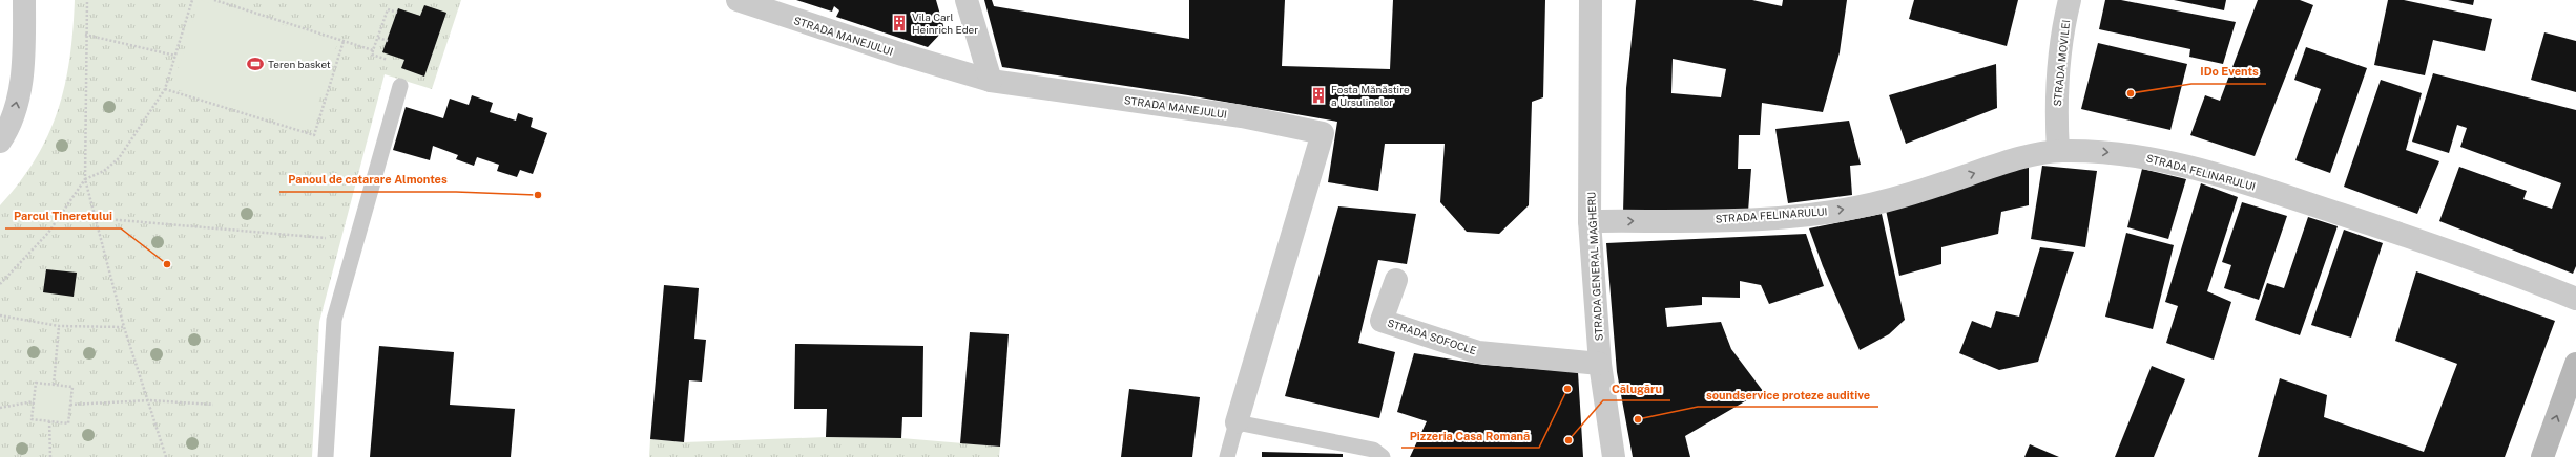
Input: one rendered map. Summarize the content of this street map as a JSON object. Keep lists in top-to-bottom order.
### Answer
{
  "streets": {
    "street": [
      "STRADA MANEJULUI",
      "STRADA MOVILEI",
      "STRADA FELINARULUI",
      "STRADA GENERAL MAGHERU",
      "STRADA SOFOCLE"
    ]
  },
  "crossings": [
    ["STRADA MOVILEI", "STRADA FELINARULUI"],
    ["STRADA FELINARULUI", "STRADA GENERAL MAGHERU"],
    ["STRADA GENERAL MAGHERU", "STRADA SOFOCLE"]
  ],
  "one_way": ["STRADA FELINARULUI"],
  "places": {
    "building": ["Vila Carl Heinrich Eder", "Fosta Mănăstire a Ursulinelor"],
    "sports": ["Teren basket"],
    "other": [
      "IDo Events",
      "Panoul de catarare Almontes",
      "Parcul Tineretului",
      "Pizzeria Casa Romană",
      "soundservice proteze auditive",
      "Călugăru"
    ]
  }
}
